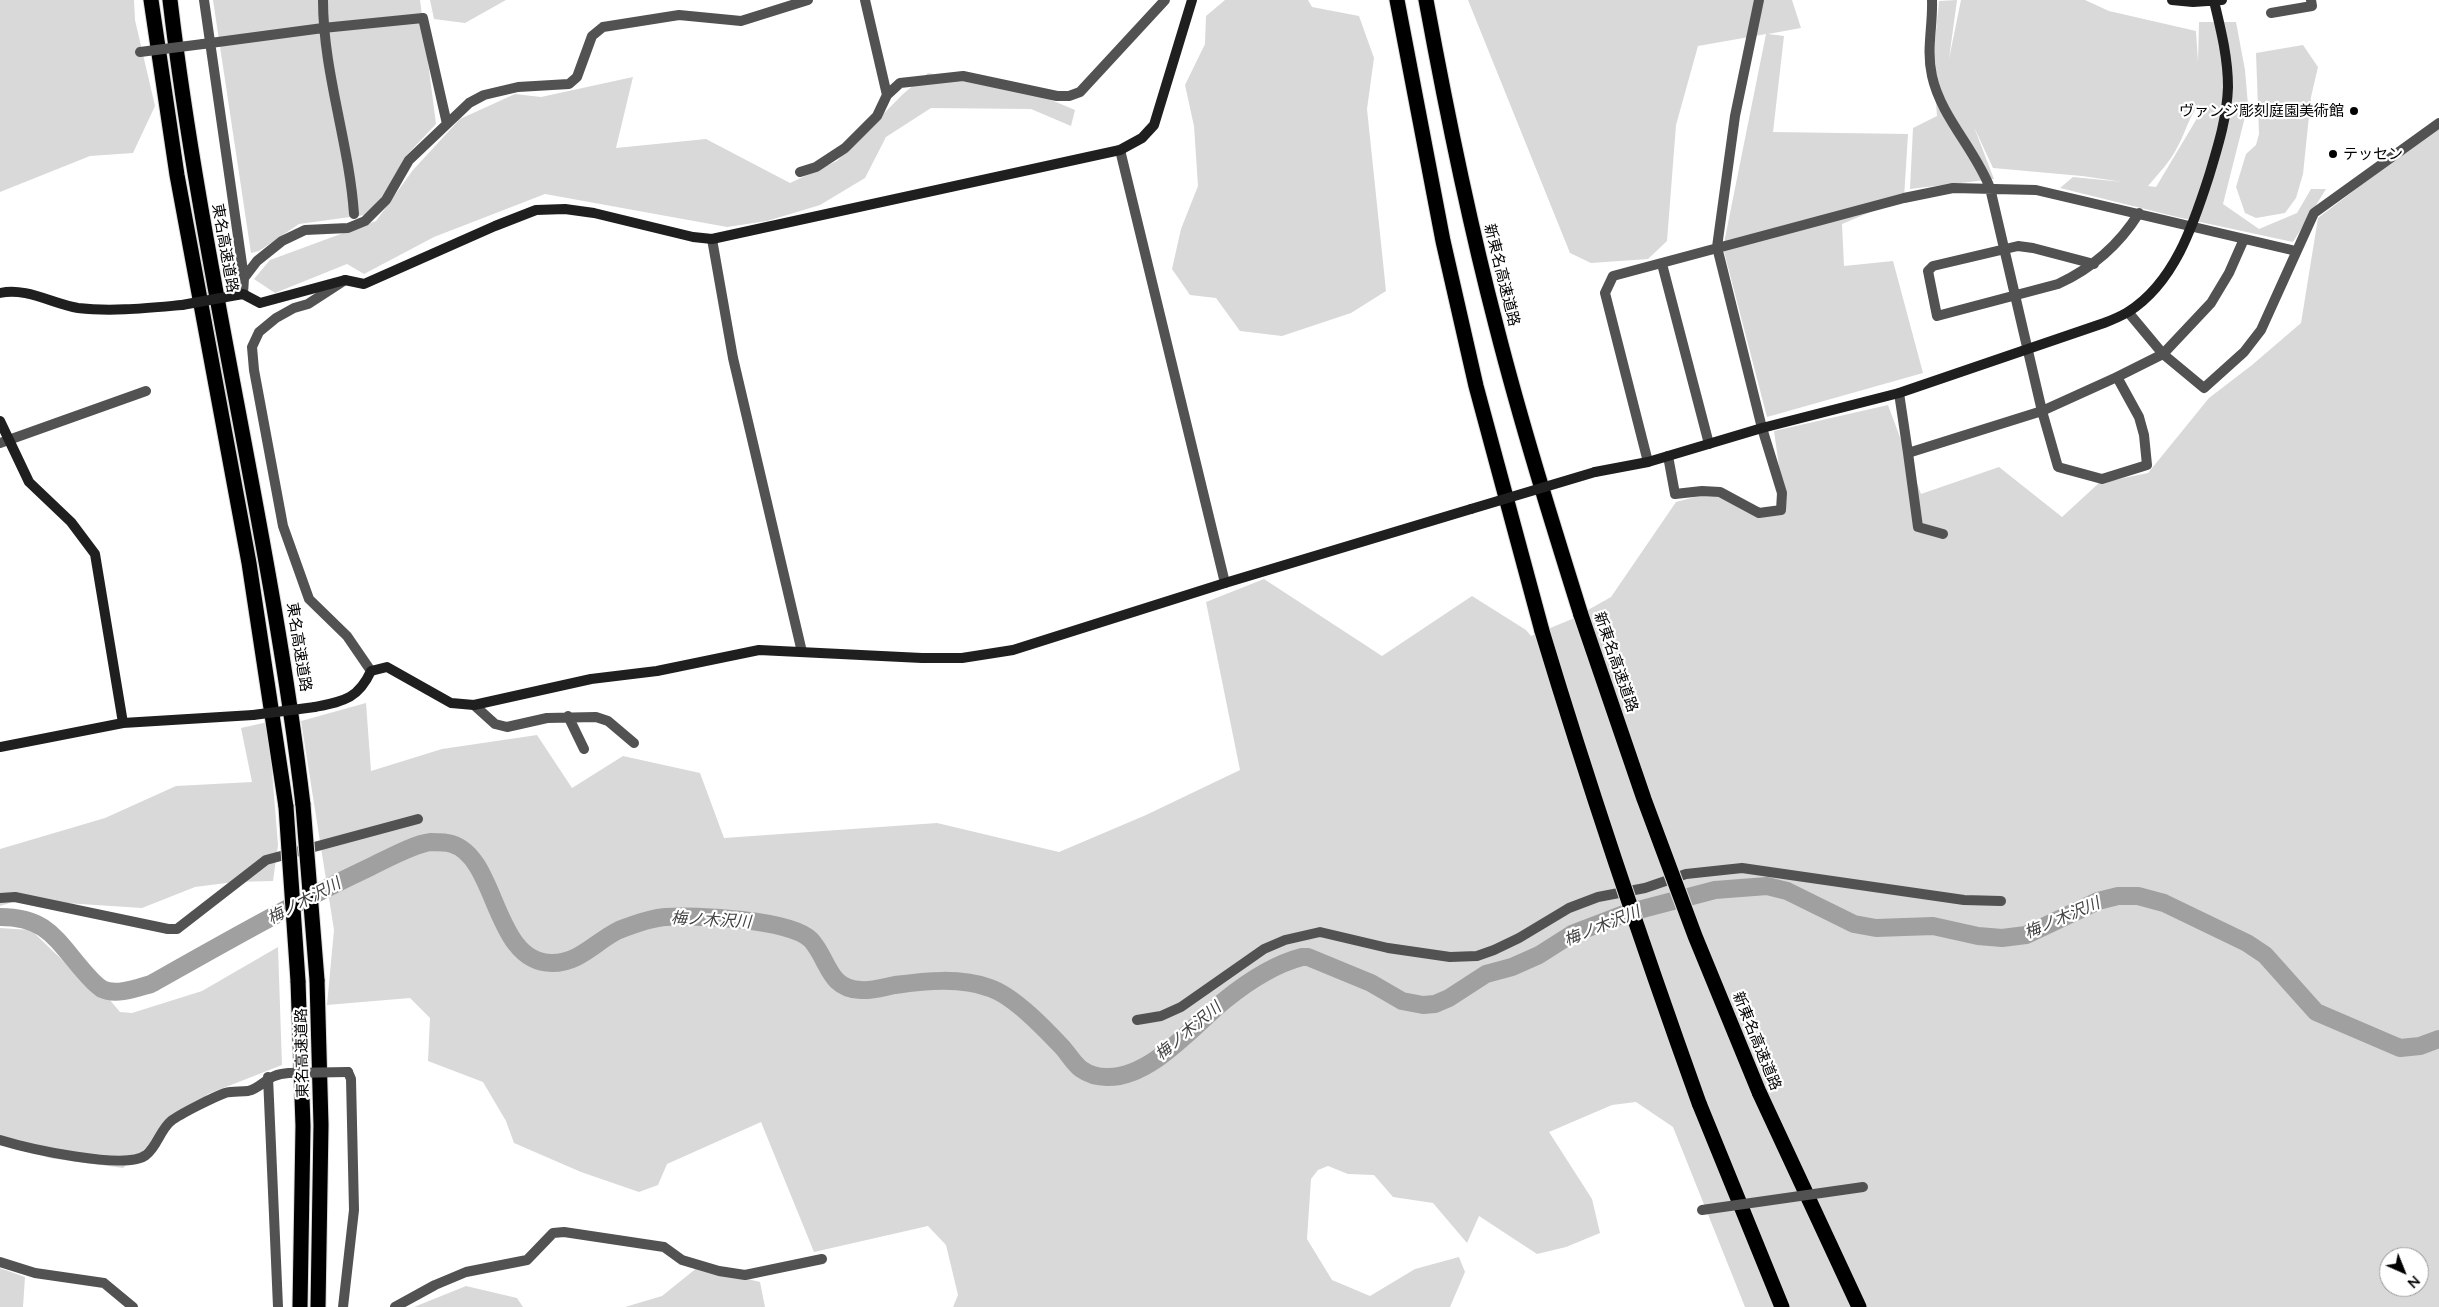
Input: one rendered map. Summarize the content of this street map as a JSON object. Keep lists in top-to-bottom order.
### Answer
{
  "streets": {
    "highway": ["東名高速道路", "新東名高速道路"]
  },
  "water": ["梅ノ木沢川"],
  "places": ["ヴァンジ彫刻庭園美術館", "テッセン"],
  "north": "bottom right"
}
